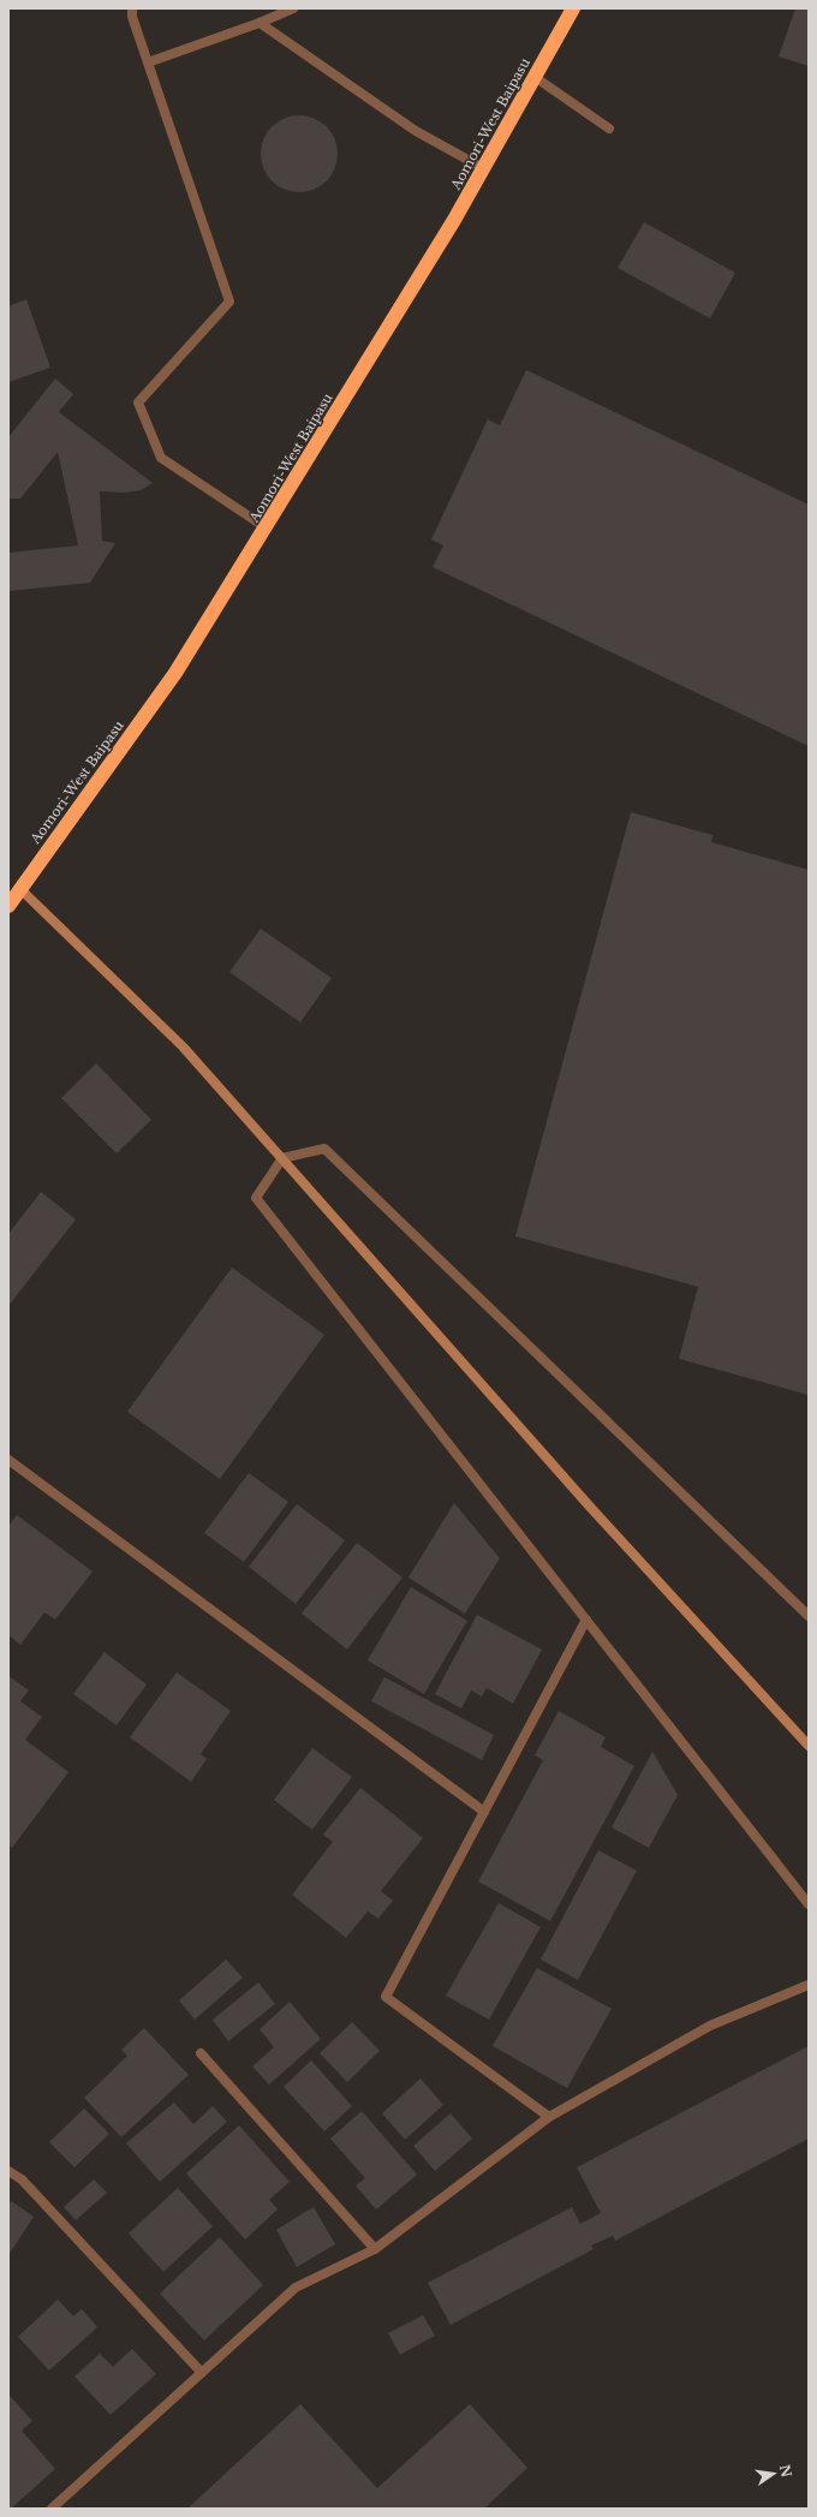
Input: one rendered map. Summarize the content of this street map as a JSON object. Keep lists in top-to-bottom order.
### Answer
{
  "streets": {
    "highway": ["Aomori-West Baipasu"]
  },
  "north": "right"
}
